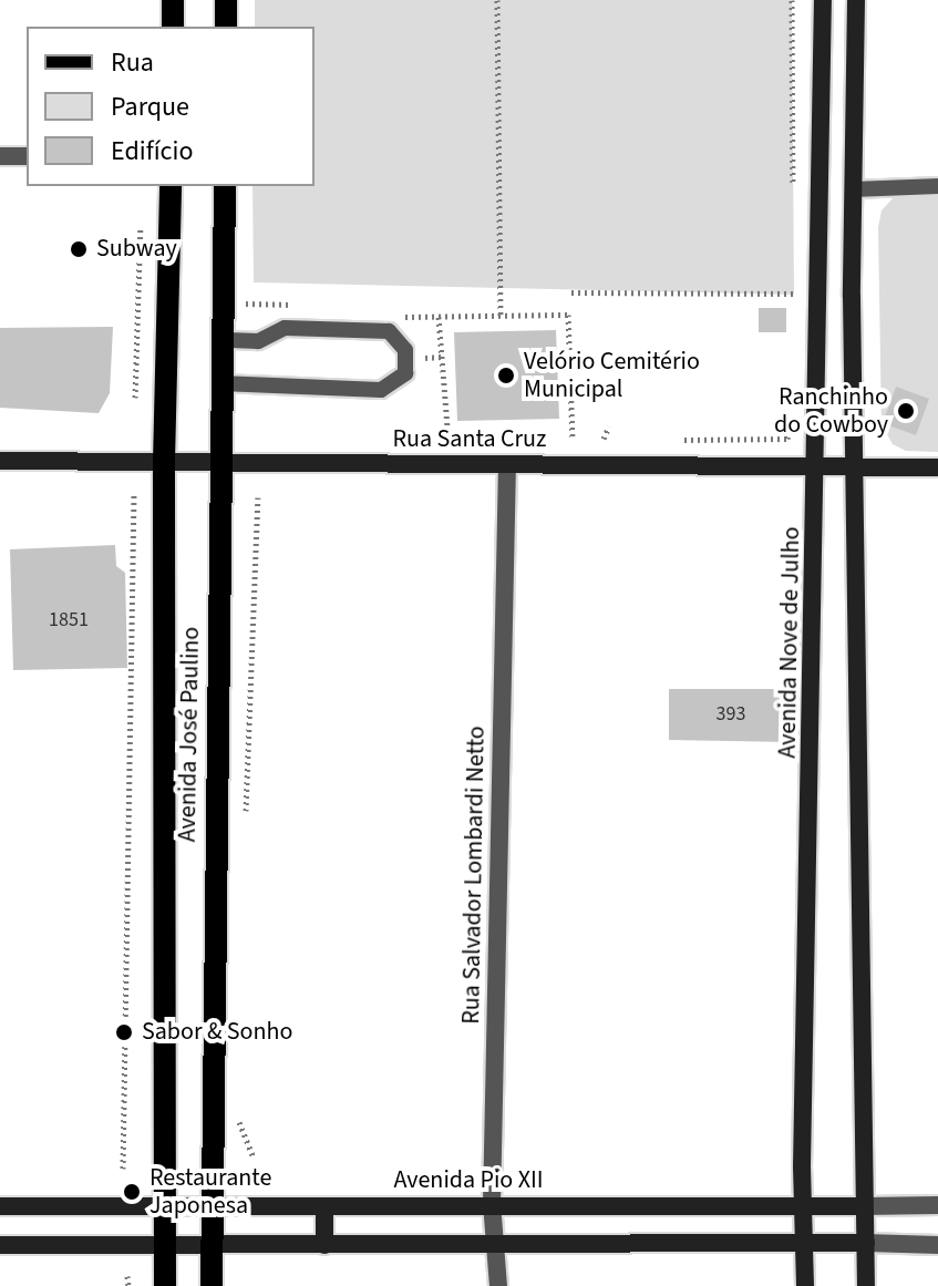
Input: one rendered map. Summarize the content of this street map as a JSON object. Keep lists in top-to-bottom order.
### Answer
{
  "streets": {
    "main road": ["Avenida José Paulino"],
    "street": [
      "Rua Santa Cruz",
      "Avenida Nove de Julho",
      "Rua Salvador Lombardi Netto",
      "Avenida Pio XII"
    ]
  },
  "crossings": [
    ["Rua Santa Cruz", "Avenida Nove de Julho"],
    ["Rua Santa Cruz", "Avenida José Paulino"],
    ["Rua Santa Cruz", "Rua Salvador Lombardi Netto"],
    ["Avenida Nove de Julho", "Avenida Pio XII"],
    ["Avenida José Paulino", "Avenida Pio XII"],
    ["Rua Salvador Lombardi Netto", "Avenida Pio XII"]
  ],
  "places": [
    "Subway",
    "Velório Cemitério Municipal",
    "Ranchinho do Cowboy",
    "Sabor & Sonho",
    "Restaurante Japonesa"
  ],
  "house_numbers": ["1851", "393"],
  "legend": ["Rua", "Parque", "Edifício"]
}
